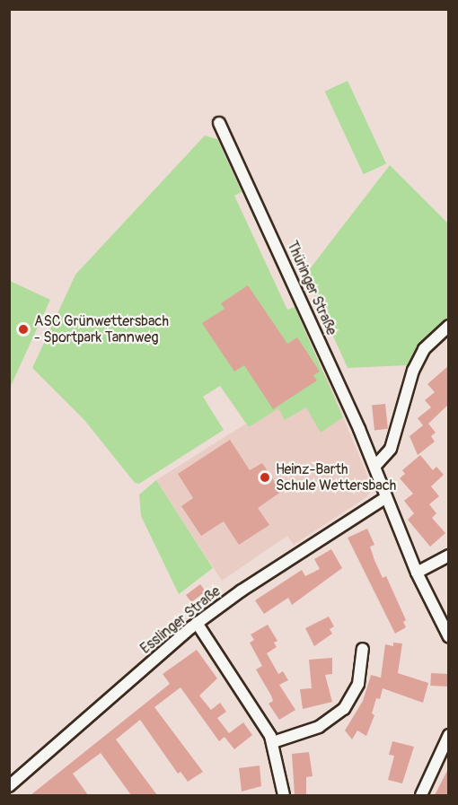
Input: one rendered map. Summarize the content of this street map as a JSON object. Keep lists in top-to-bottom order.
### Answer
{
  "streets": {
    "street": ["Thüringer Straße", "Esslinger Straße"]
  },
  "crossings": [
    ["Thüringer Straße", "Esslinger Straße"]
  ],
  "places": ["ASC Grünwettersbach - Sportpark Tannweg", "Heinz-Barth Schule Wettersbach"]
}
